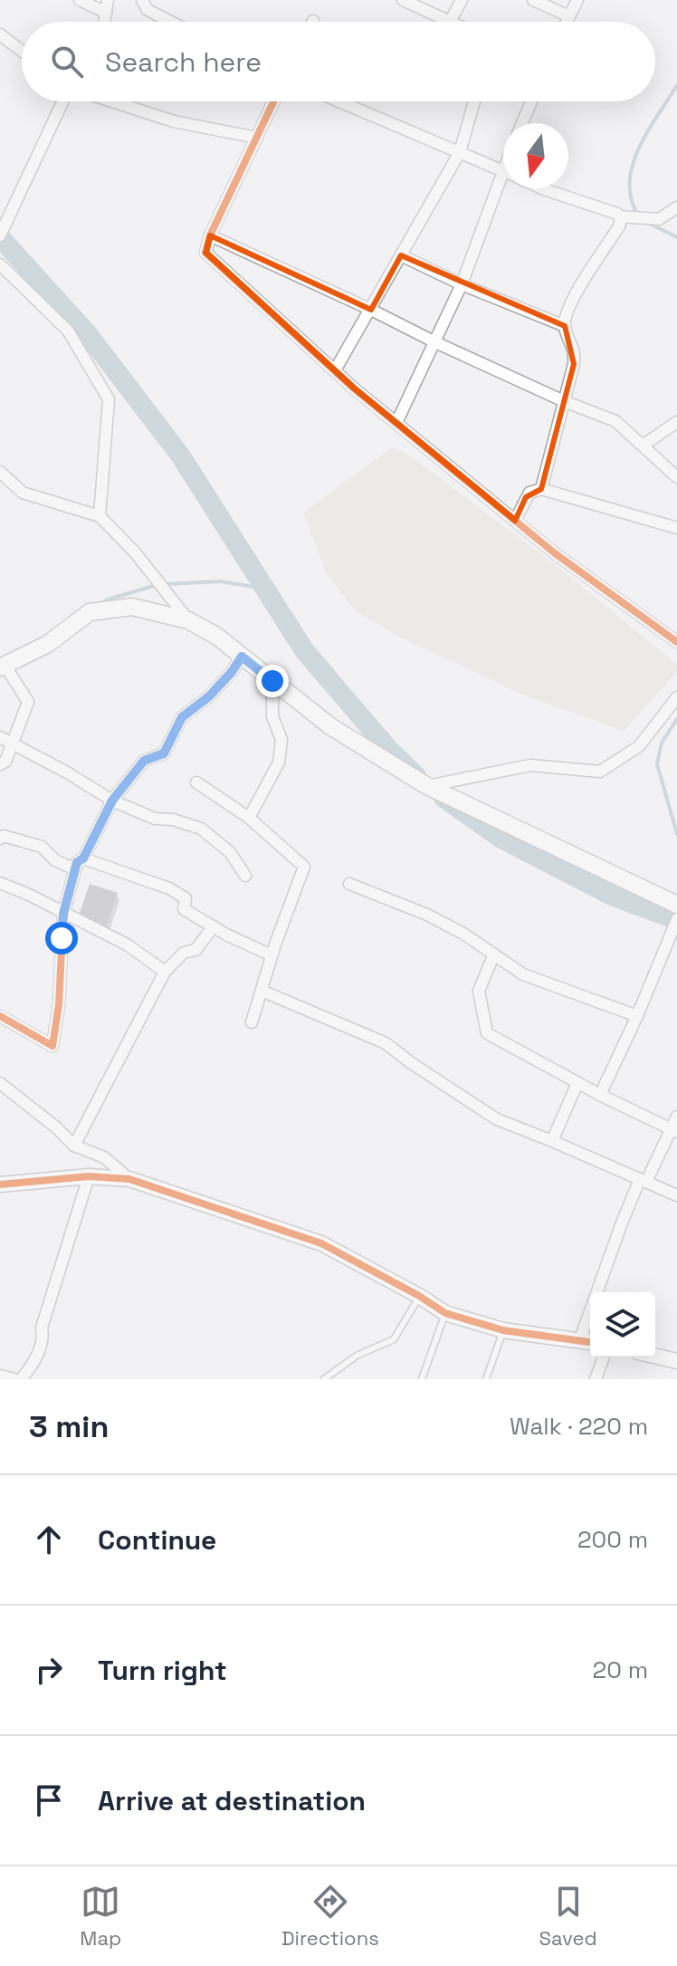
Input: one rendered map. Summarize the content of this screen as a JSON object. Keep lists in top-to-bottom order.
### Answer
{
  "north": "bottom",
  "page": {
    "search": "Search here",
    "heading": ["3 min", "Walk · 220 m"],
    "list": [
      ["Continue", "200 m"],
      ["Turn right", "20 m"],
      "Arrive at destination"
    ],
    "nav": ["Map", "Directions", "Saved"]
  }
}
